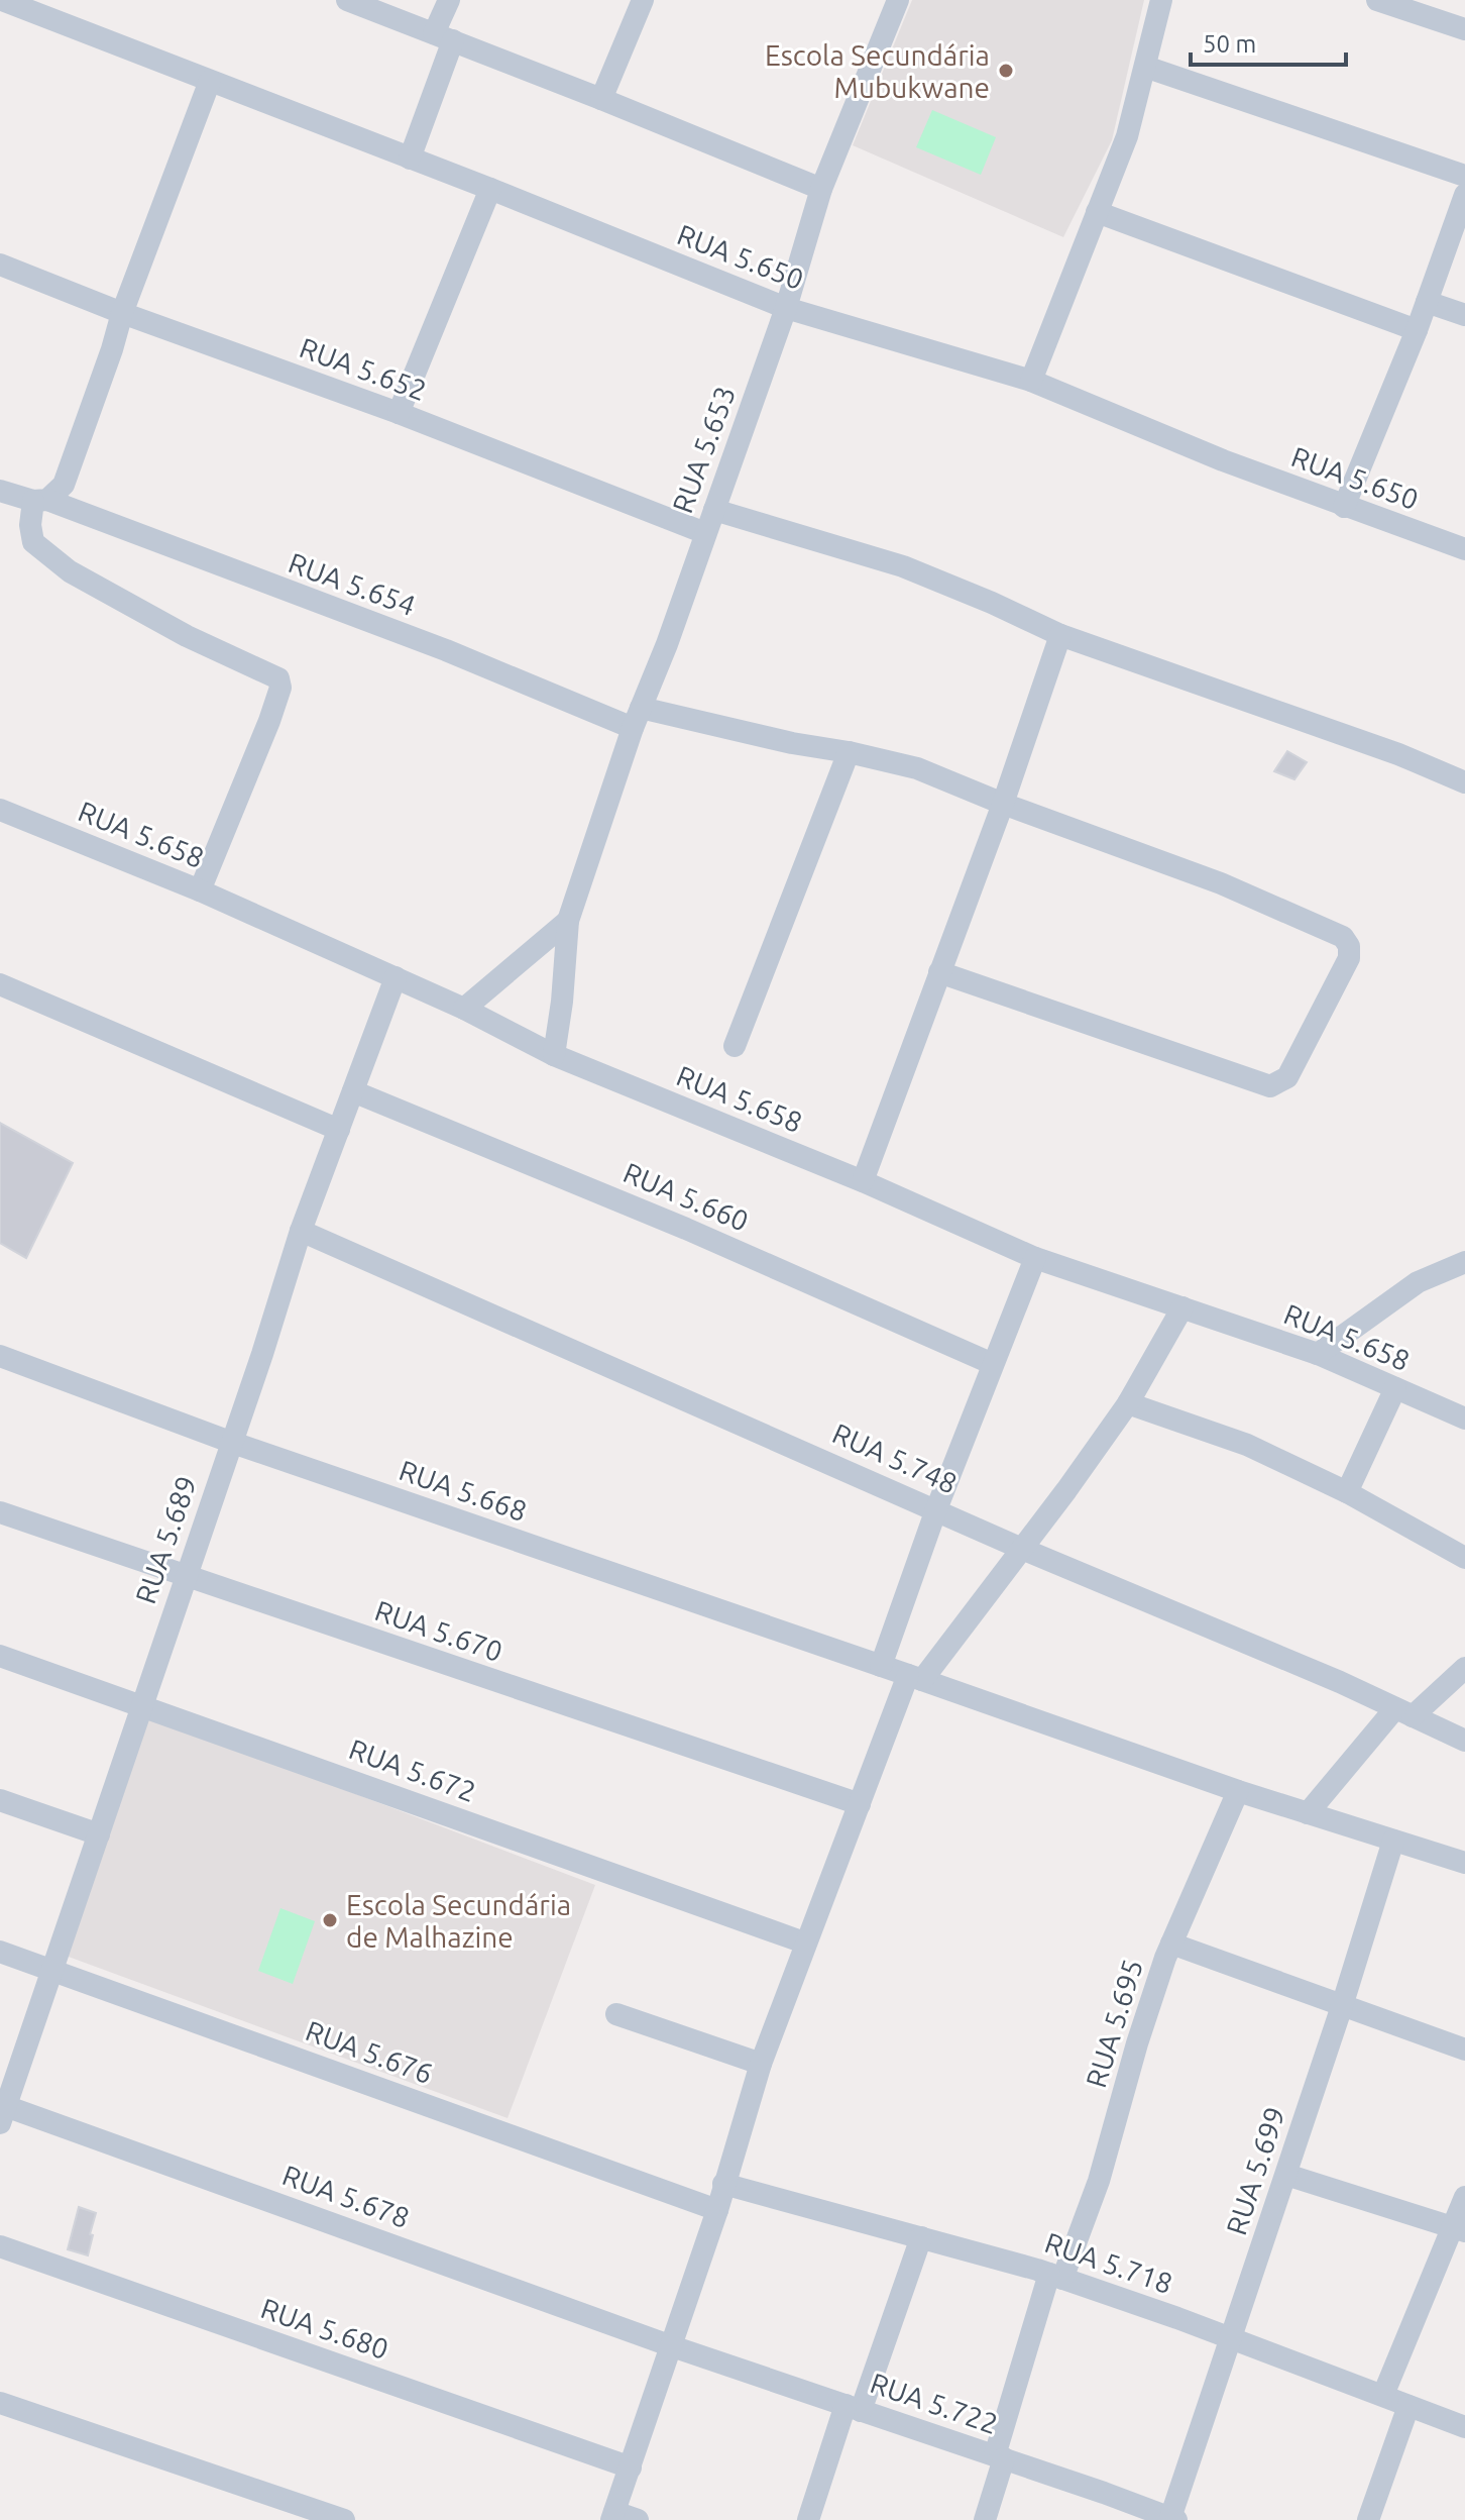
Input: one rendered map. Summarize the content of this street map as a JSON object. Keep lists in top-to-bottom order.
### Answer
{
  "streets": {
    "street": [
      "RUA 5.650",
      "RUA 5.652",
      "RUA 5.653",
      "RUA 5.654",
      "RUA 5.658",
      "RUA 5.660",
      "RUA 5.748",
      "RUA 5.668",
      "RUA 5.689",
      "RUA 5.670",
      "RUA 5.672",
      "RUA 5.695",
      "RUA 5.676",
      "RUA 5.699",
      "RUA 5.678",
      "RUA 5.718",
      "RUA 5.680",
      "RUA 5.722"
    ]
  },
  "crossings": [
    ["RUA 5.650", "RUA 5.653"],
    ["RUA 5.652", "RUA 5.653"],
    ["RUA 5.653", "RUA 5.654"],
    ["RUA 5.653", "RUA 5.658"],
    ["RUA 5.658", "RUA 5.689"],
    ["RUA 5.660", "RUA 5.689"],
    ["RUA 5.748", "RUA 5.689"],
    ["RUA 5.668", "RUA 5.689"],
    ["RUA 5.689", "RUA 5.670"],
    ["RUA 5.689", "RUA 5.672"],
    ["RUA 5.689", "RUA 5.676"],
    ["RUA 5.689", "RUA 5.678"],
    ["RUA 5.695", "RUA 5.718"],
    ["RUA 5.695", "RUA 5.722"],
    ["RUA 5.699", "RUA 5.718"],
    ["RUA 5.699", "RUA 5.722"],
    ["RUA 5.678", "RUA 5.722"]
  ],
  "places": ["Escola Secundária Mubukwane", "Escola Secundária de Malhazine"],
  "scale_bar": "50 m"
}
